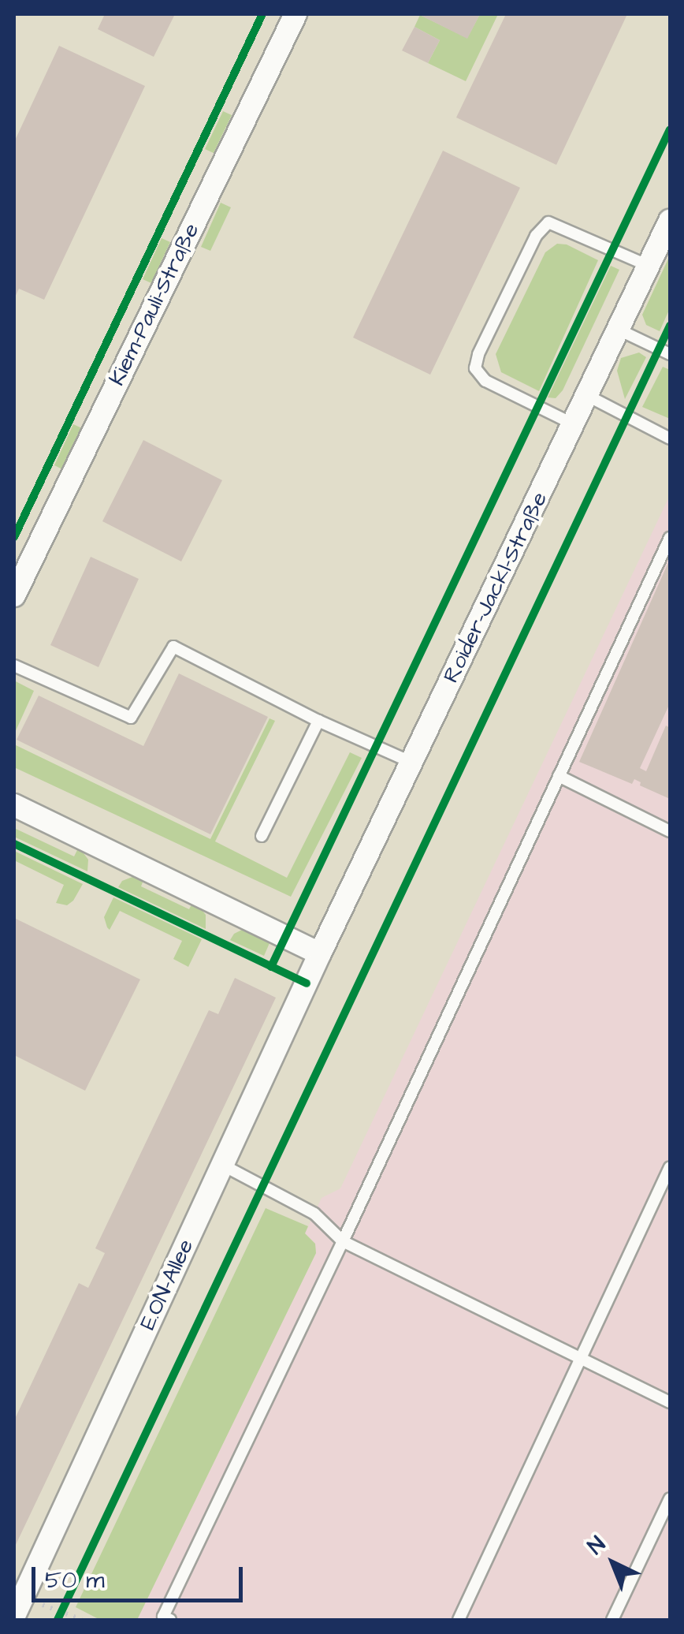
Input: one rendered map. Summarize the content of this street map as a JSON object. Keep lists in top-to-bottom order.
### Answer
{
  "streets": {
    "street": ["Kiem-Pauli-Straße", "Roider-Jackl-Straße", "E.ON-Allee"]
  },
  "crossings": [
    ["Roider-Jackl-Straße", "E.ON-Allee"]
  ],
  "scale_bar": "50 m",
  "north": "top left"
}
